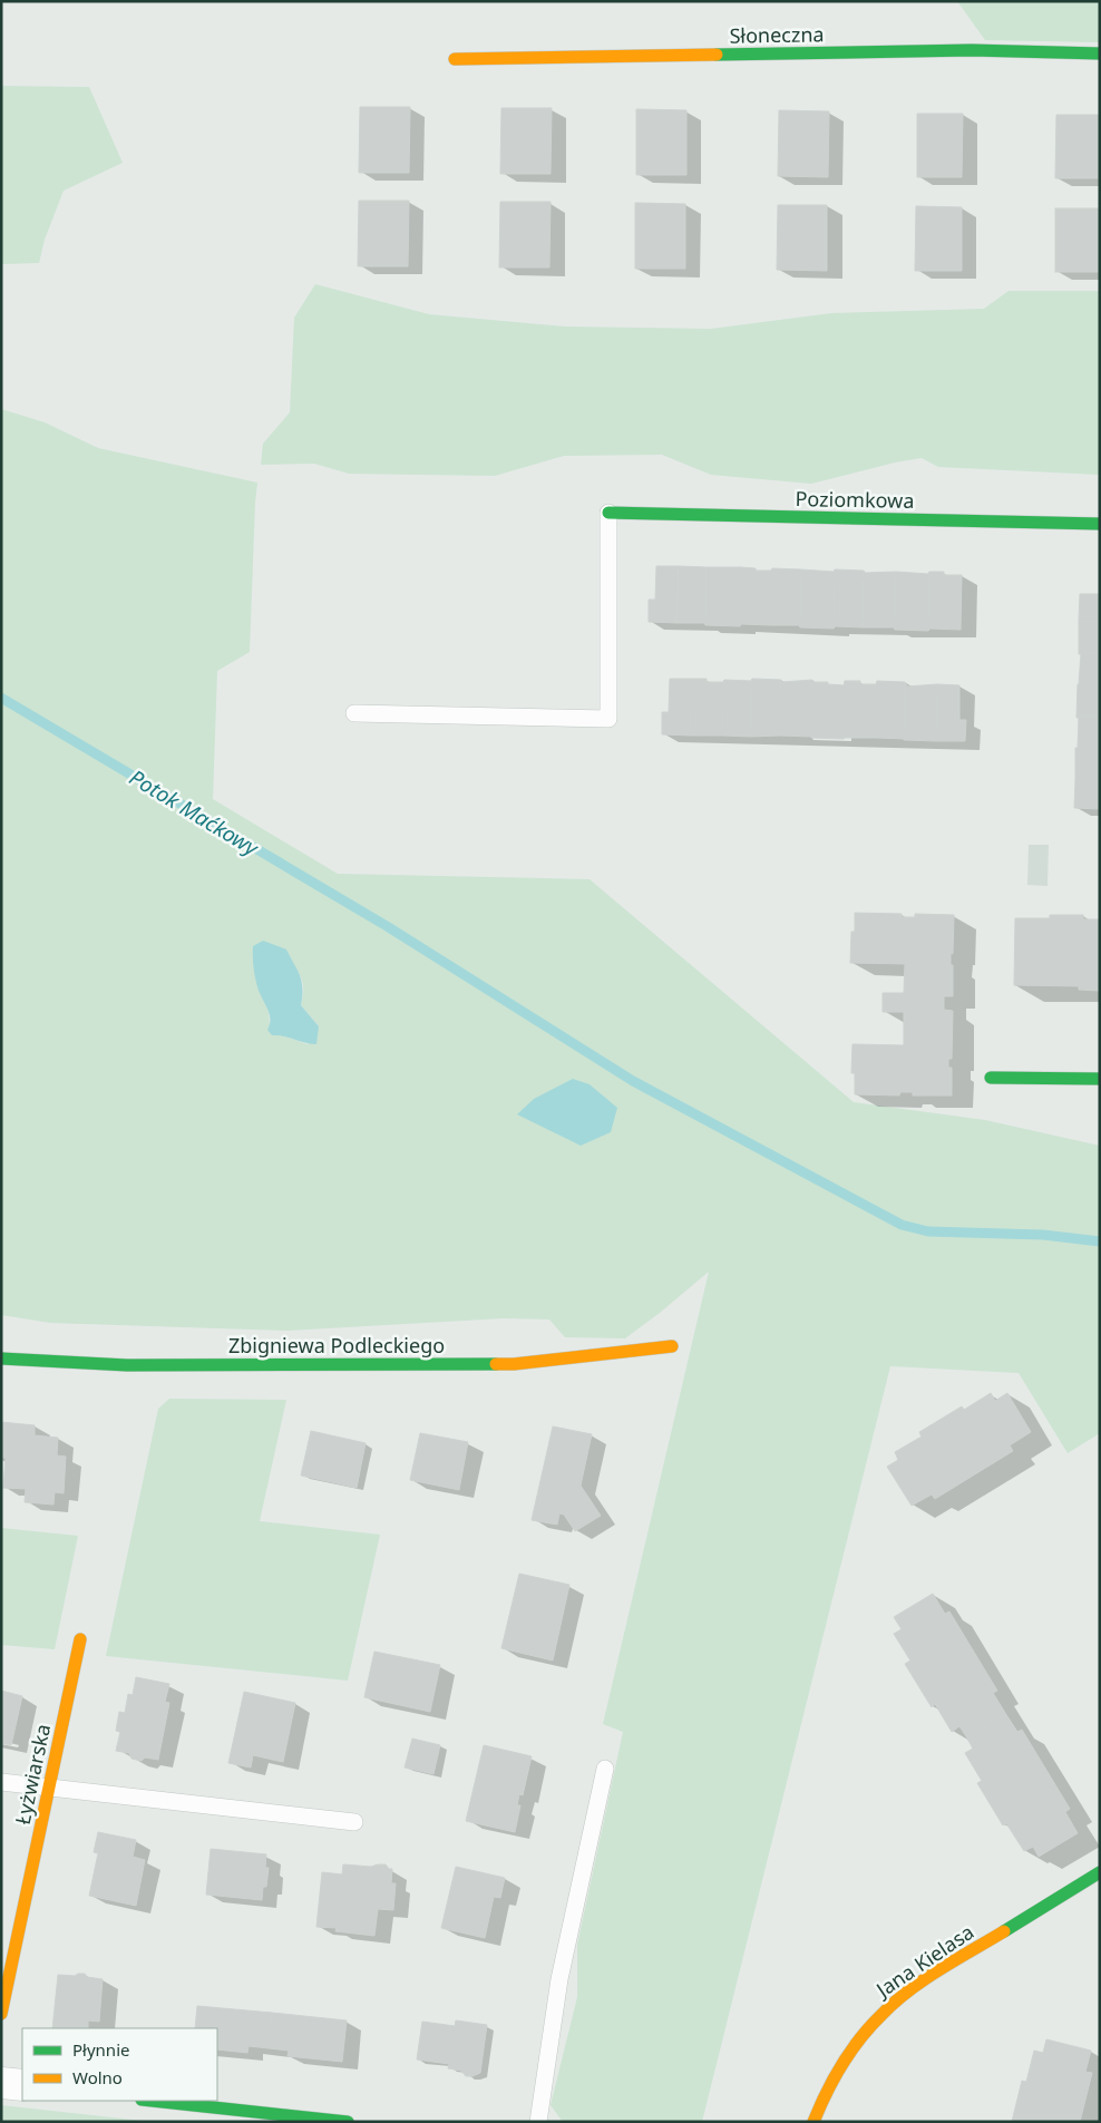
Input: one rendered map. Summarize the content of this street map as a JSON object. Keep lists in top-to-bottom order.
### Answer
{
  "streets": {
    "street": [
      "Słoneczna",
      "Poziomkowa",
      "Zbigniewa Podleckiego",
      "Łyżwiarska",
      "Jana Kielasa"
    ]
  },
  "water": ["Potok Maćkowy"],
  "legend": ["Płynnie", "Wolno"]
}
